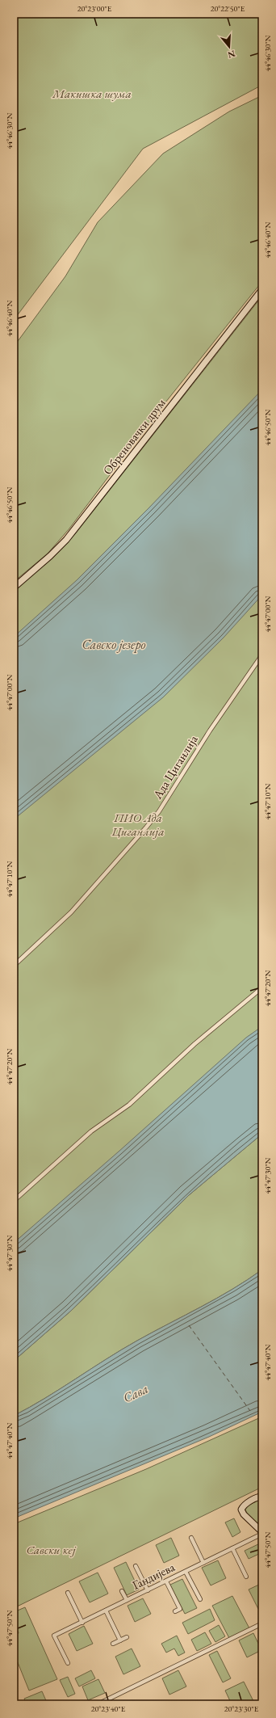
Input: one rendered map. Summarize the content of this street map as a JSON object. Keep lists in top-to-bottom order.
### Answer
{
  "streets": {
    "street": ["Обреновачки друм", "Ада Циганлија", "Гандијева"]
  },
  "water": ["Савско језеро", "Сава"],
  "parks": ["Макишка шума", "ПИО Ада Циганлија", "Савски кеј"],
  "north": "bottom",
  "coordinates": [
    "20°23'00\"E",
    "20°22'50\"E",
    "44°46'30\"N",
    "44°46'40\"N",
    "44°46'50\"N",
    "44°47'00\"N",
    "44°47'10\"N",
    "44°47'20\"N",
    "44°47'30\"N",
    "44°47'40\"N",
    "44°47'50\"N",
    "20°23'40\"E",
    "20°23'30\"E"
  ]
}
